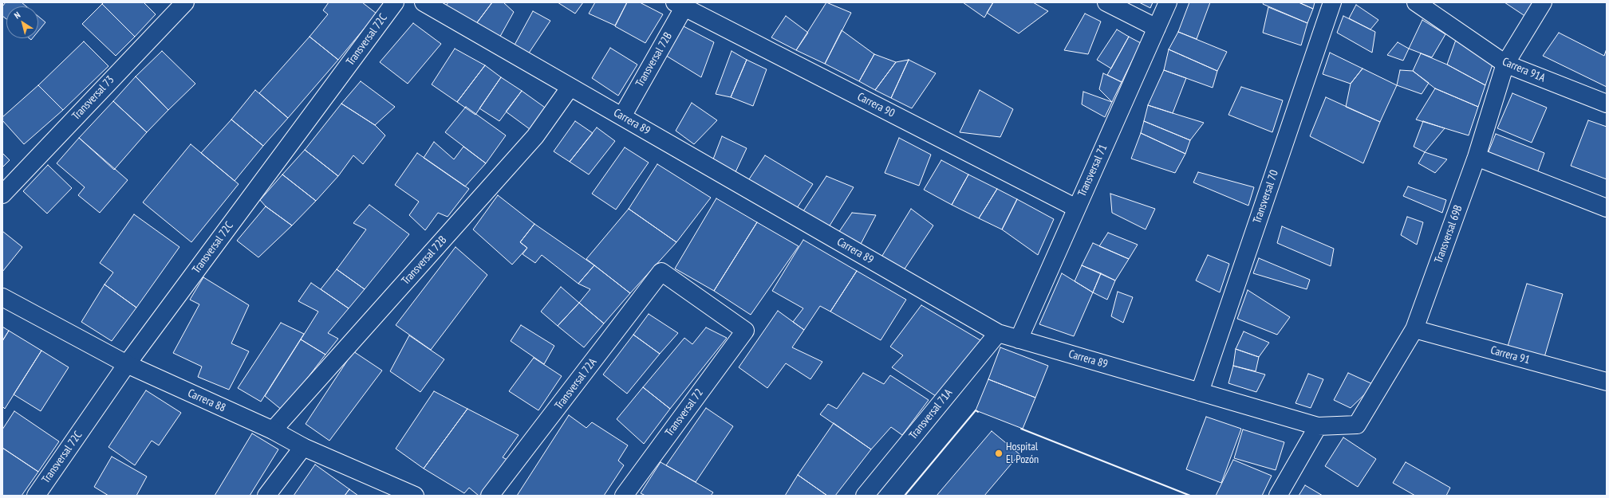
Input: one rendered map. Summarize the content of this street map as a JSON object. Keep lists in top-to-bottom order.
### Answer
{
  "streets": {
    "street": [
      "Transversal 72C",
      "Transversal 72B",
      "Carrera 91A",
      "Transversal 73",
      "Carrera 90",
      "Carrera 89",
      "Transversal 71",
      "Transversal 70",
      "Transversal 69B",
      "Carrera 91",
      "Transversal 72A",
      "Carrera 88",
      "Transversal 72",
      "Transversal 71A"
    ]
  },
  "crossings": [
    ["Transversal 72C", "Carrera 88"],
    ["Transversal 72B", "Carrera 90"],
    ["Transversal 72B", "Carrera 89"],
    ["Transversal 72B", "Carrera 88"],
    ["Carrera 91A", "Transversal 69B"],
    ["Carrera 90", "Transversal 71"],
    ["Carrera 89", "Transversal 71"],
    ["Carrera 89", "Transversal 70"],
    ["Carrera 89", "Transversal 69B"],
    ["Carrera 89", "Transversal 71A"],
    ["Transversal 69B", "Carrera 91"],
    ["Transversal 72A", "Transversal 72"]
  ],
  "places": ["Hospital El Pozón"],
  "north": "top left"
}
